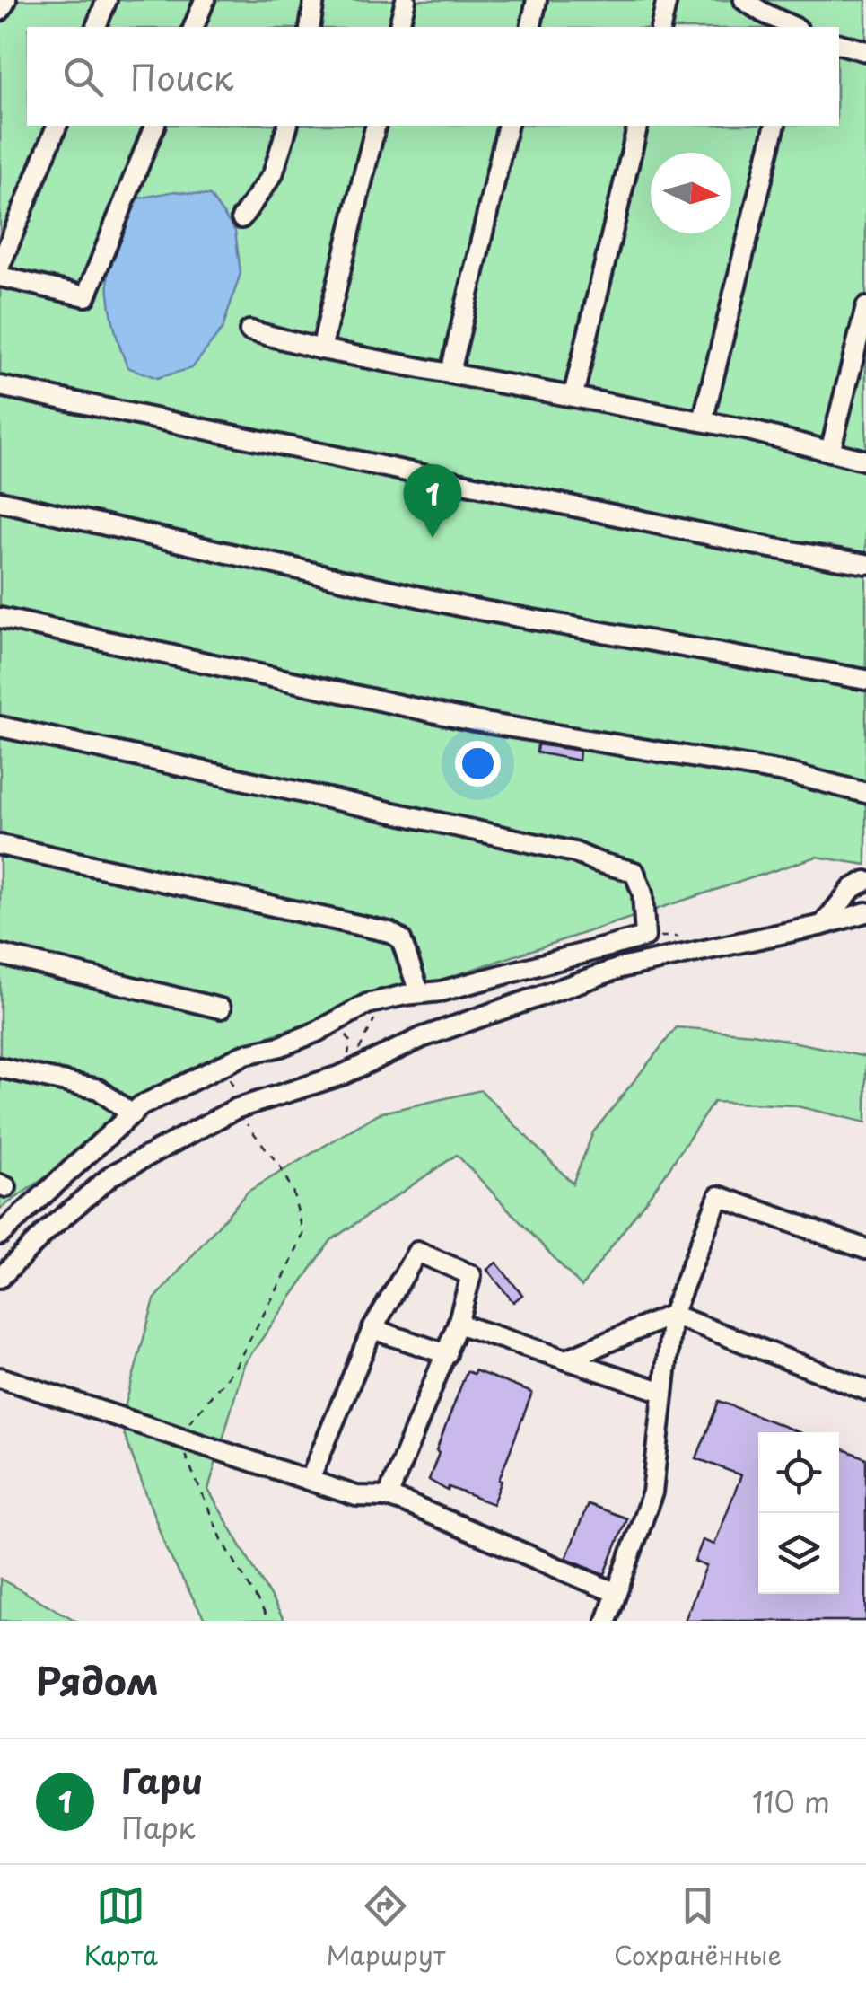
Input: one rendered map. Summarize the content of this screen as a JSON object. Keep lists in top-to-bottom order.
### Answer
{
  "north": "right",
  "page": {
    "search": "Поиск",
    "pins": "1",
    "heading": "Рядом",
    "list": [
      {
        "mark": "1",
        "name": "Гари",
        "note": "Парк",
        "value": "110 m"
      }
    ],
    "nav": ["Карта", "Маршрут", "Сохранённые"]
  }
}
